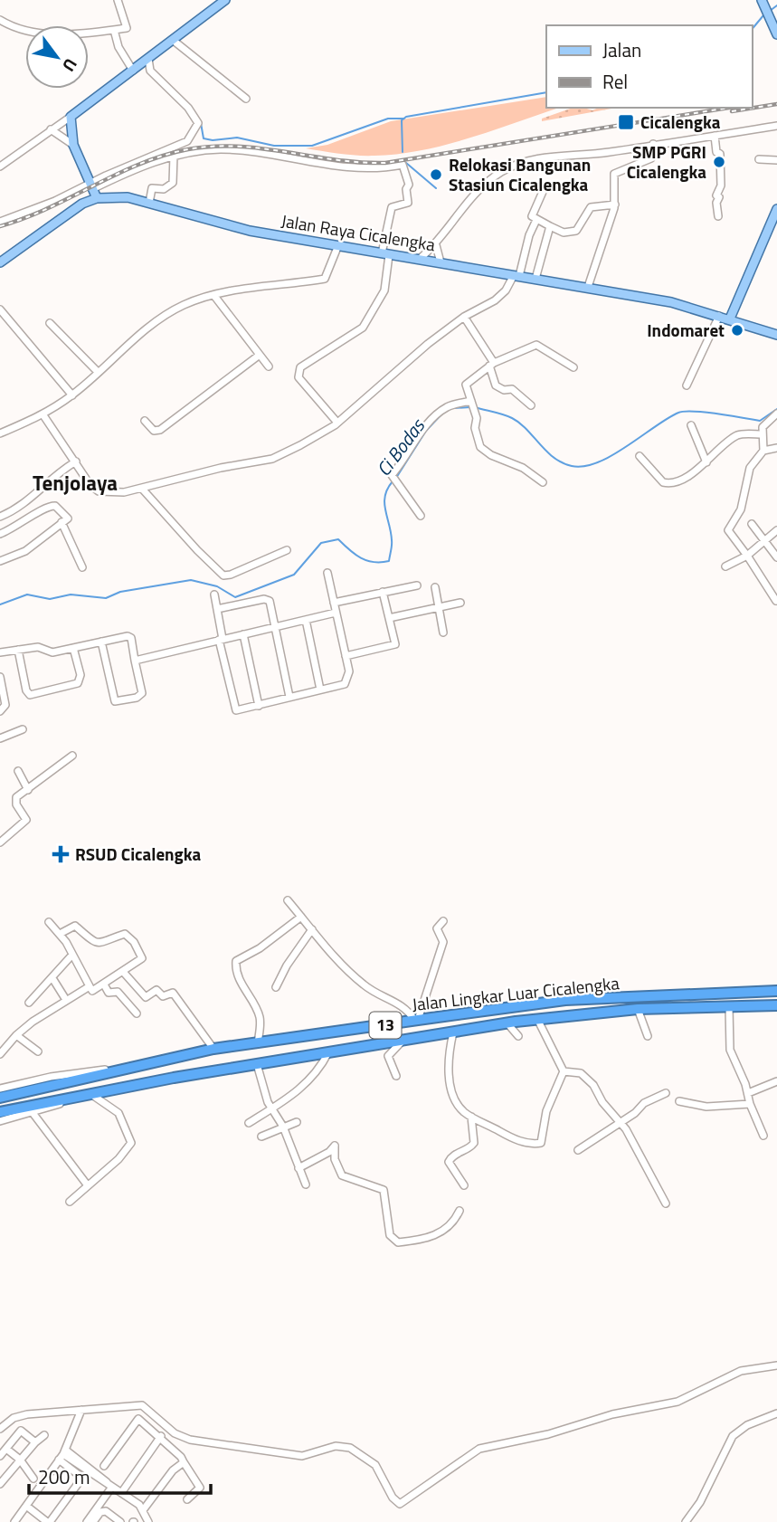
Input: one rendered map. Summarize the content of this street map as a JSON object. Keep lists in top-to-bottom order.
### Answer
{
  "streets": {
    "highway": ["Jalan Lingkar Luar Cicalengka", "13"],
    "main road": ["Jalan Raya Cicalengka"]
  },
  "districts": ["Tenjolaya"],
  "water": ["Ci Bodas"],
  "places": {
    "transit": ["Cicalengka"],
    "other": ["SMP PGRI Cicalengka", "Relokasi Bangunan Stasiun Cicalengka", "Indomaret"],
    "health": ["RSUD Cicalengka"]
  },
  "legend": ["Jalan", "Rel"],
  "scale_bar": "200 m",
  "north": "bottom right"
}
